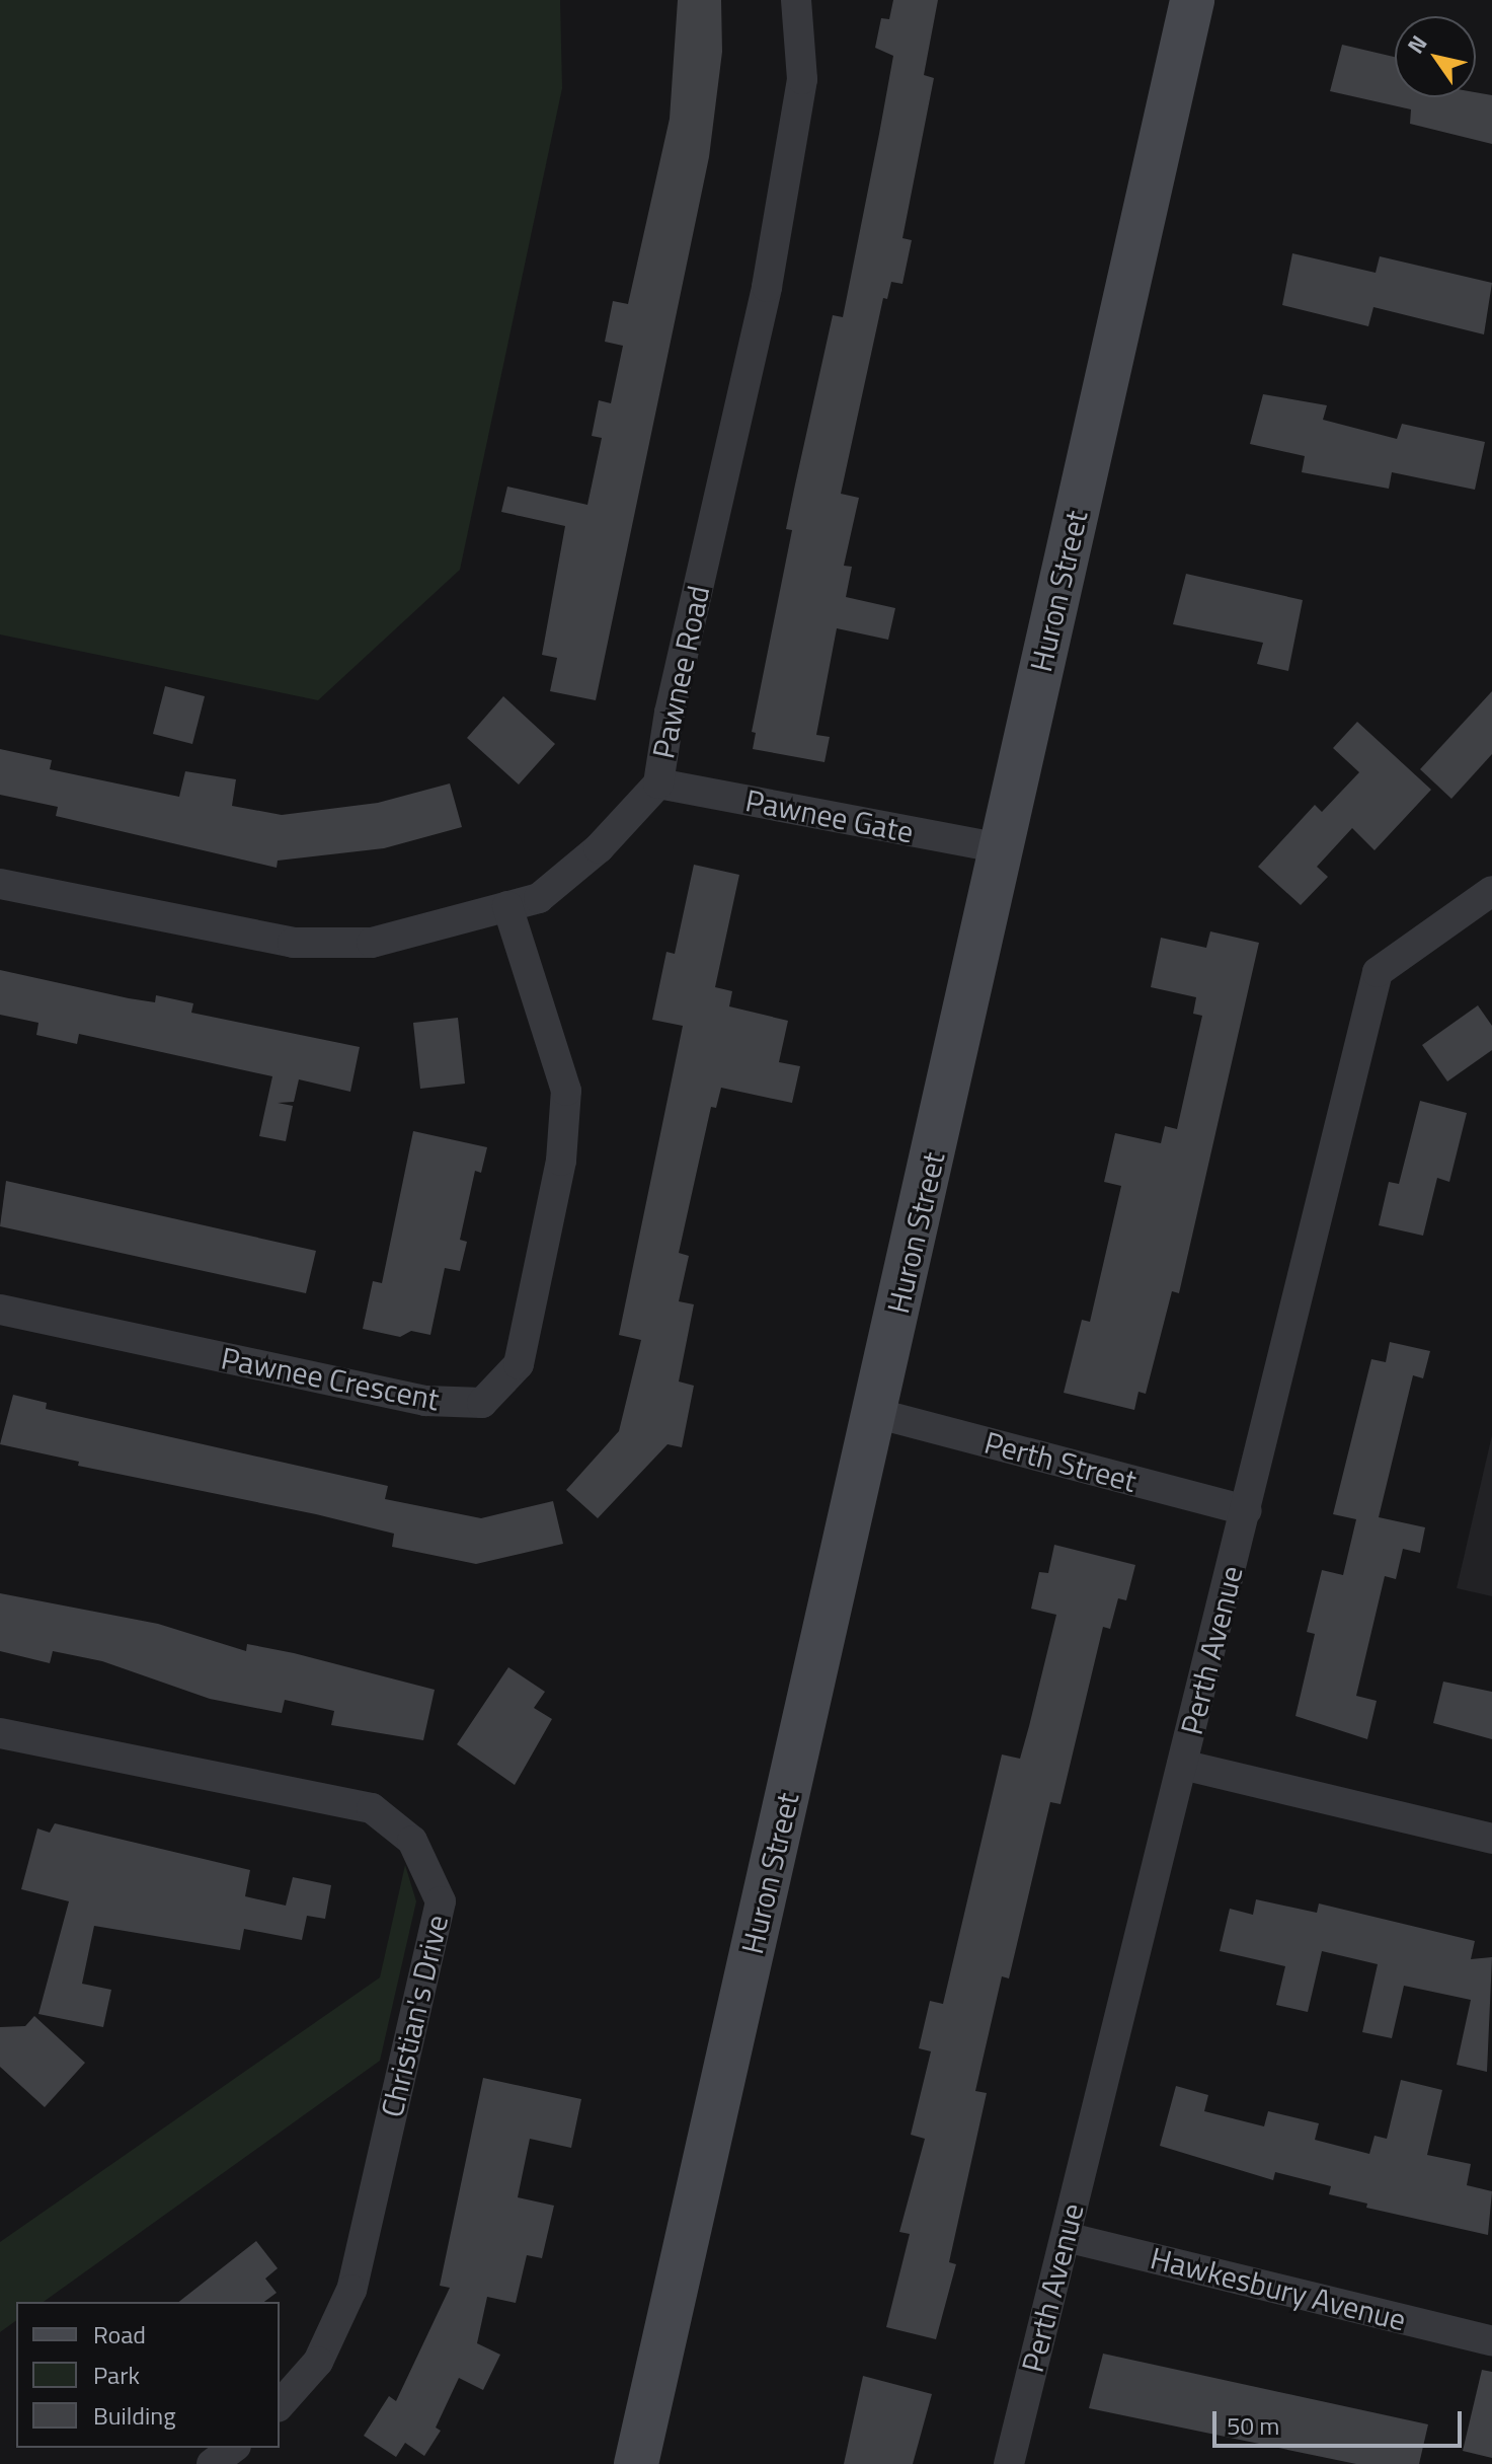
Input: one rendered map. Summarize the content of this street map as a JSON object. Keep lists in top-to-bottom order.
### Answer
{
  "streets": {
    "main road": ["Huron Street"],
    "street": [
      "Pawnee Road",
      "Pawnee Gate",
      "Pawnee Crescent",
      "Perth Street",
      "Perth Avenue",
      "Christian's Drive",
      "Hawkesbury Avenue"
    ]
  },
  "crossings": [
    ["Huron Street", "Pawnee Gate"],
    ["Huron Street", "Perth Street"],
    ["Pawnee Road", "Pawnee Gate"],
    ["Pawnee Road", "Pawnee Crescent"],
    ["Perth Street", "Perth Avenue"],
    ["Perth Avenue", "Hawkesbury Avenue"]
  ],
  "legend": ["Road", "Park", "Building"],
  "scale_bar": "50 m",
  "north": "top left"
}
